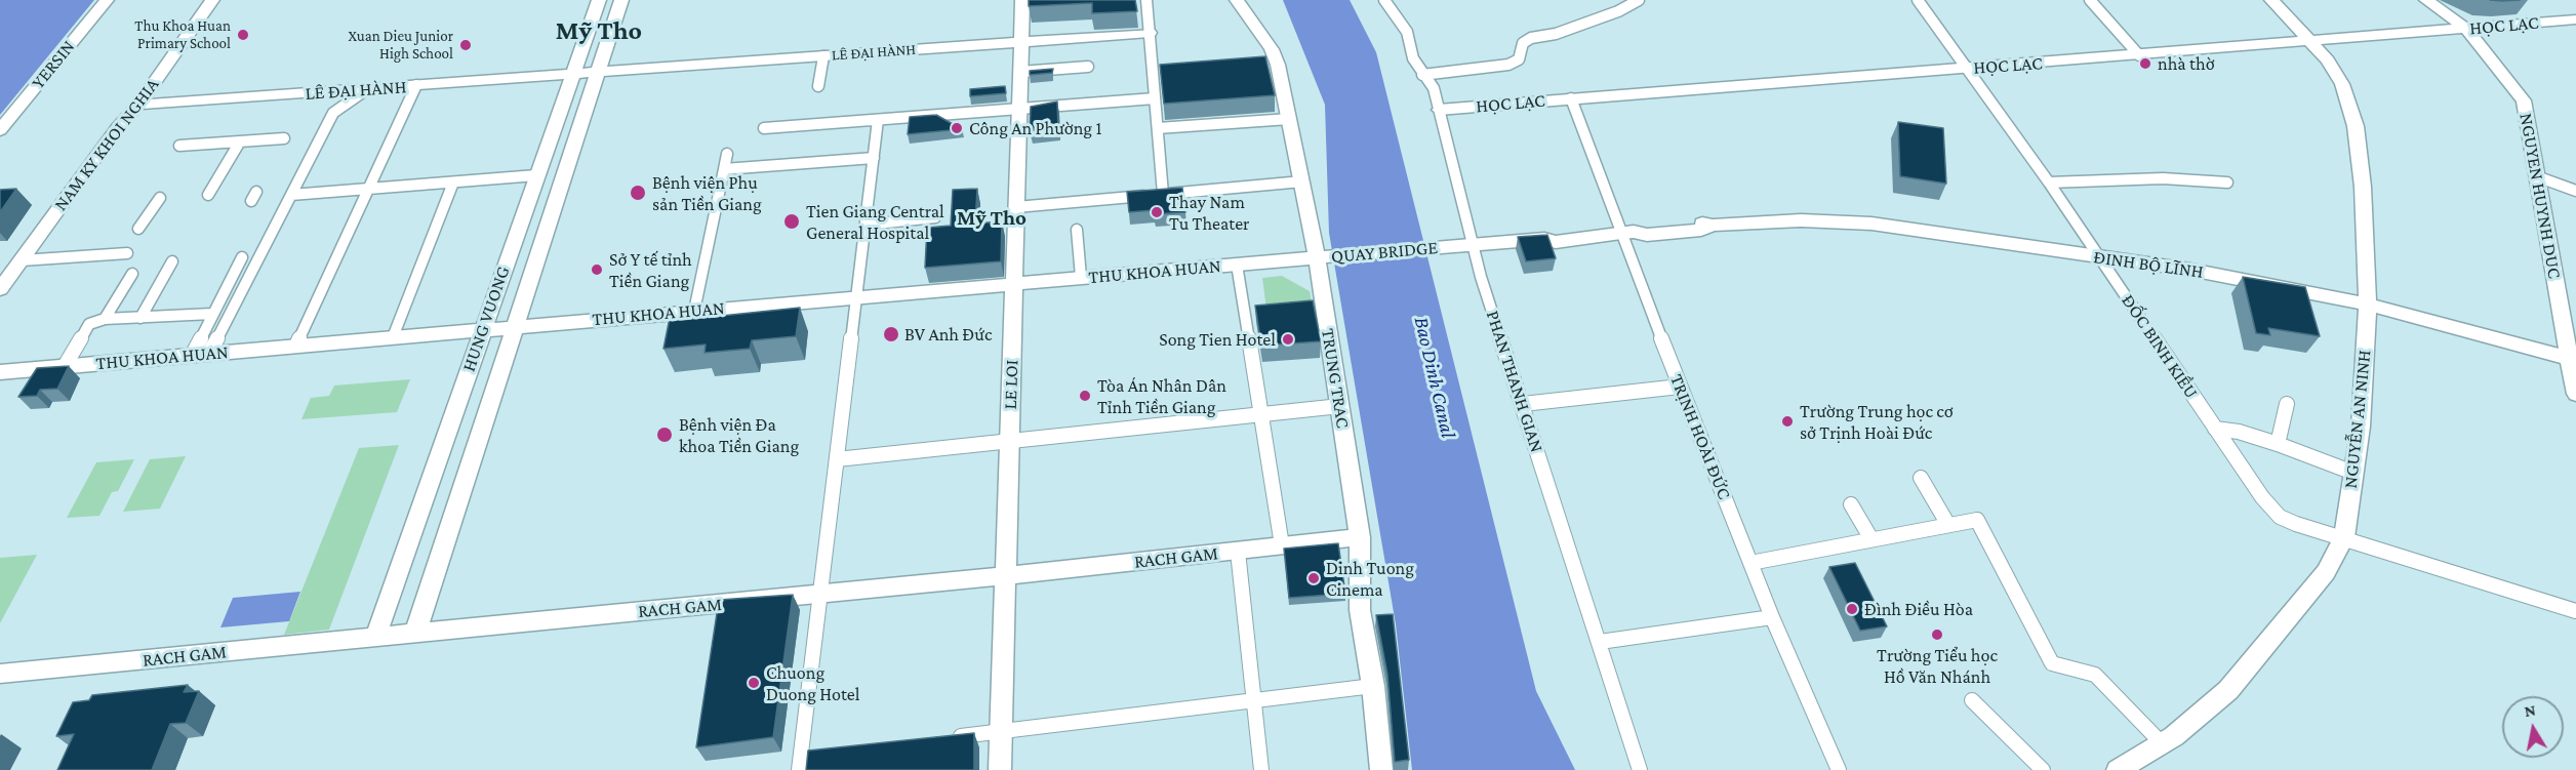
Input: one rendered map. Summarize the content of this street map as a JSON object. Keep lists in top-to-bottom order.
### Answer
{
  "streets": {
    "main road": [
      "HỌC LẠC",
      "LÊ ĐẠI HÀNH",
      "YERSIN",
      "NAM KY KHOI NGHIA",
      "NGUYEN HUYNH DUC",
      "QUAY BRIDGE",
      "ĐINH BỘ LĨNH",
      "THU KHOA HUAN",
      "HUNG VUONG",
      "TRUNG TRAC",
      "LE LOI",
      "NGUYỄN AN NINH",
      "RACH GAM"
    ],
    "street": ["ĐỐC BINH KIỀU", "PHAN THANH GIAN", "TRỊNH HOÀI ĐỨC"]
  },
  "crossings": [
    ["HỌC LẠC", "NGUYEN HUYNH DUC"],
    ["HỌC LẠC", "ĐỐC BINH KIỀU"],
    ["HỌC LẠC", "PHAN THANH GIAN"],
    ["HỌC LẠC", "NGUYỄN AN NINH"],
    ["HỌC LẠC", "TRỊNH HOÀI ĐỨC"],
    ["LÊ ĐẠI HÀNH", "NAM KY KHOI NGHIA"],
    ["LÊ ĐẠI HÀNH", "HUNG VUONG"],
    ["LÊ ĐẠI HÀNH", "LE LOI"],
    ["NGUYEN HUYNH DUC", "ĐINH BỘ LĨNH"],
    ["QUAY BRIDGE", "ĐINH BỘ LĨNH"],
    ["QUAY BRIDGE", "THU KHOA HUAN"],
    ["QUAY BRIDGE", "TRUNG TRAC"],
    ["ĐINH BỘ LĨNH", "ĐỐC BINH KIỀU"],
    ["ĐINH BỘ LĨNH", "PHAN THANH GIAN"],
    ["ĐINH BỘ LĨNH", "NGUYỄN AN NINH"],
    ["ĐINH BỘ LĨNH", "TRỊNH HOÀI ĐỨC"],
    ["THU KHOA HUAN", "HUNG VUONG"],
    ["THU KHOA HUAN", "TRUNG TRAC"],
    ["THU KHOA HUAN", "LE LOI"],
    ["HUNG VUONG", "RACH GAM"],
    ["ĐỐC BINH KIỀU", "NGUYỄN AN NINH"],
    ["TRUNG TRAC", "RACH GAM"],
    ["LE LOI", "RACH GAM"]
  ],
  "districts": ["Mỹ Tho", "Mỹ Tho"],
  "water": ["Bao Dinh Canal"],
  "places": [
    "Thu Khoa Huan Primary School",
    "Xuan Dieu Junior High School",
    "nhà thờ",
    "Công An Phường 1",
    "Bệnh viện Phụ sản Tiền Giang",
    "Thay Nam Tu Theater",
    "Tien Giang Central General Hospital",
    "Sở Y tế tỉnh Tiền Giang",
    "BV Anh Đức",
    "Song Tien Hotel",
    "Tòa Án Nhân Dân Tỉnh Tiền Giang",
    "Trường Trung học cơ sở Trịnh Hoài Đức",
    "Bệnh viện Đa khoa Tiền Giang",
    "Dinh Tuong Cinema",
    "Đình Điều Hòa",
    "Trường Tiểu học Hồ Văn Nhánh",
    "Chuong Duong Hotel"
  ],
  "north": "top"
}
